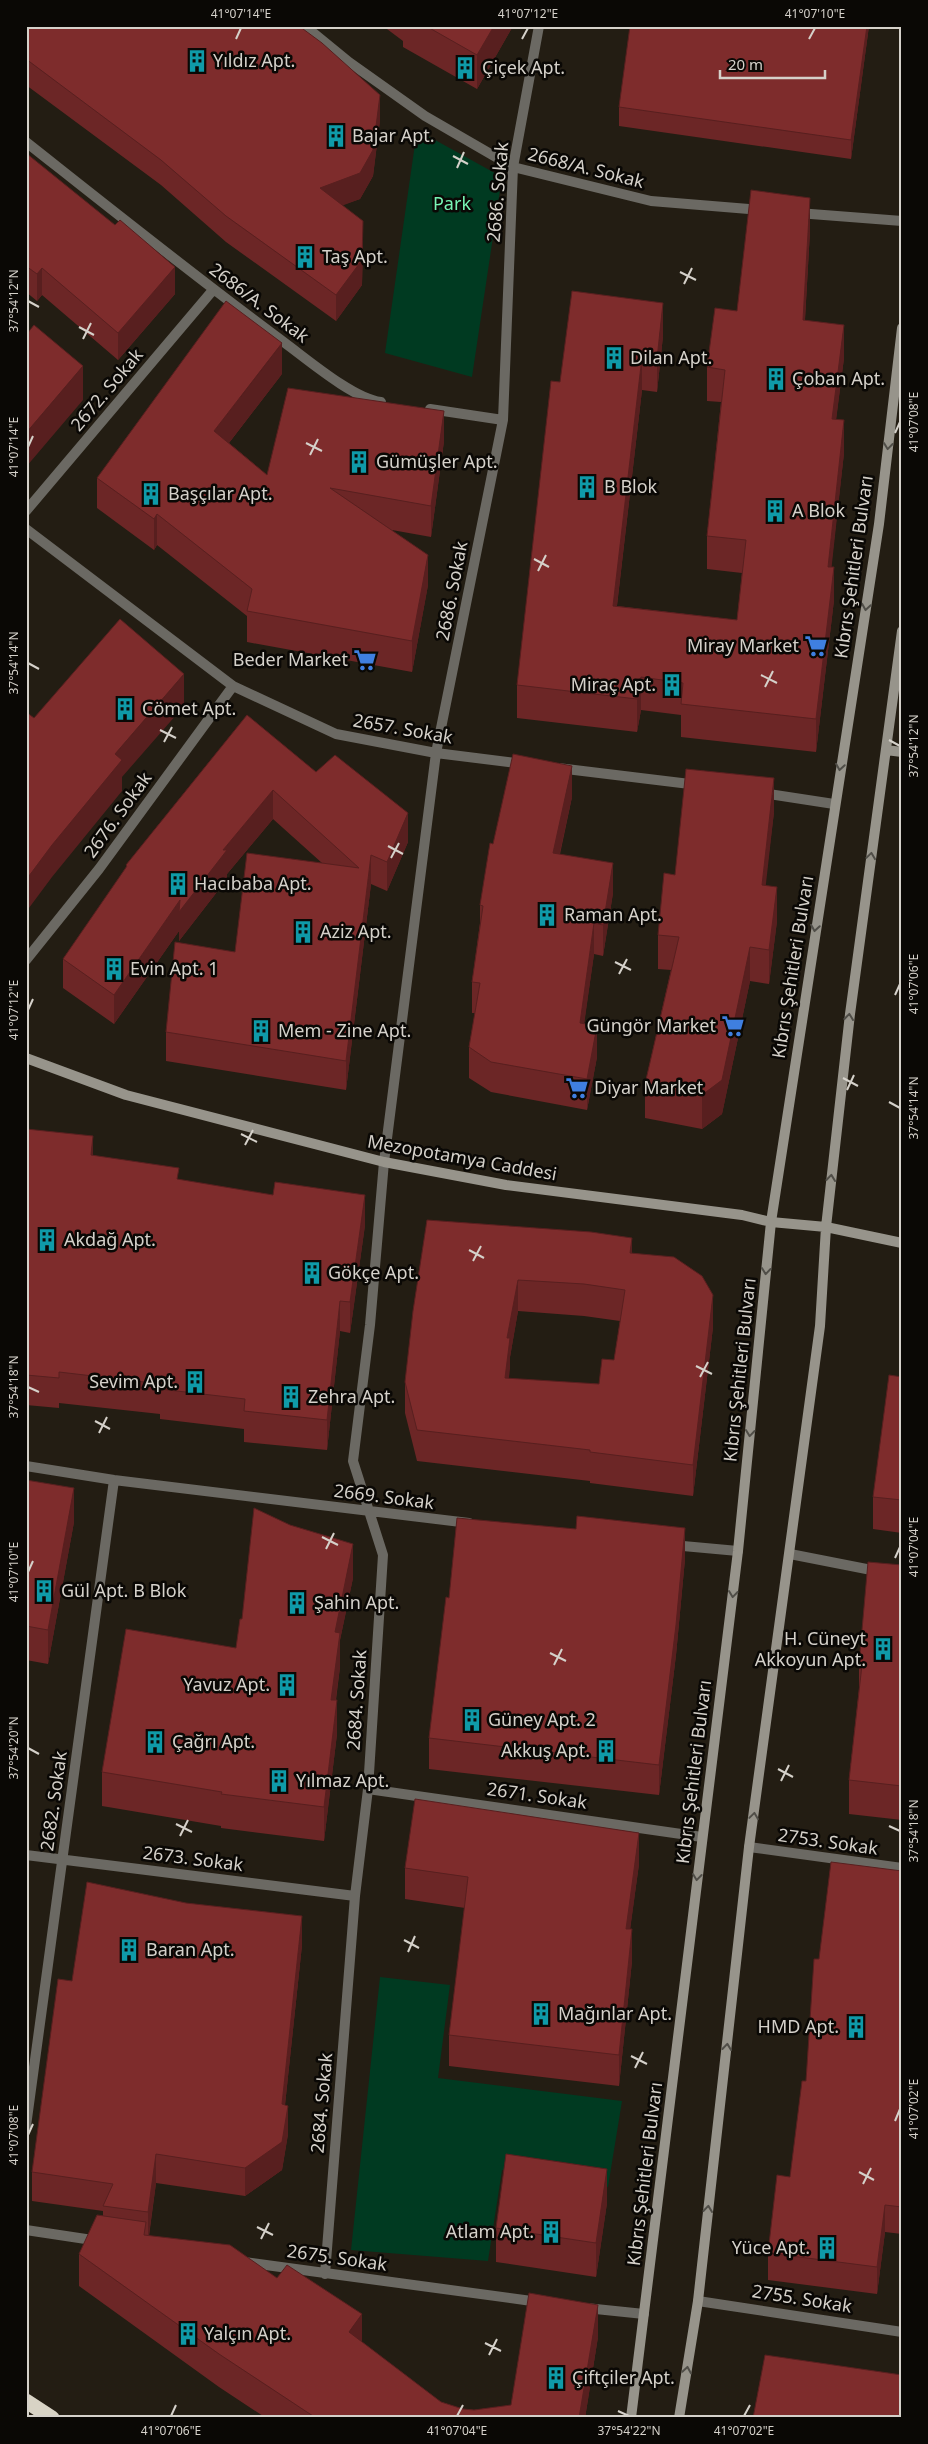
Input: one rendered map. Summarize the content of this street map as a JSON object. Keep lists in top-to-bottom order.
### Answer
{
  "streets": {
    "main road": ["Kıbrıs Şehitleri Bulvarı", "Mezopotamya Caddesi"],
    "street": [
      "2668/A. Sokak",
      "2686. Sokak",
      "2686/A. Sokak",
      "2672. Sokak",
      "2657. Sokak",
      "2676. Sokak",
      "2669. Sokak",
      "2684. Sokak",
      "2671. Sokak",
      "2682. Sokak",
      "2753. Sokak",
      "2673. Sokak",
      "2675. Sokak",
      "2755. Sokak"
    ]
  },
  "crossings": [
    ["2668/A. Sokak", "2686. Sokak"],
    ["2686. Sokak", "2657. Sokak"],
    ["2686. Sokak", "Mezopotamya Caddesi"],
    ["2686. Sokak", "2684. Sokak"],
    ["2686/A. Sokak", "2672. Sokak"],
    ["Kıbrıs Şehitleri Bulvarı", "Mezopotamya Caddesi"],
    ["Kıbrıs Şehitleri Bulvarı", "2671. Sokak"],
    ["2657. Sokak", "2676. Sokak"],
    ["Mezopotamya Caddesi", "2684. Sokak"],
    ["2669. Sokak", "2684. Sokak"],
    ["2669. Sokak", "2682. Sokak"],
    ["2684. Sokak", "2671. Sokak"],
    ["2684. Sokak", "2673. Sokak"],
    ["2684. Sokak", "2675. Sokak"],
    ["2682. Sokak", "2673. Sokak"]
  ],
  "parks": ["Park"],
  "places": {
    "building": [
      "Yıldız Apt.",
      "Çiçek Apt.",
      "Bajar Apt.",
      "Taş Apt.",
      "Dilan Apt.",
      "Çoban Apt.",
      "Gümüşler Apt.",
      "B Blok",
      "Başçılar Apt.",
      "A Blok",
      "Miraç Apt.",
      "Cömet Apt.",
      "Hacıbaba Apt.",
      "Raman Apt.",
      "Aziz Apt.",
      "Evin Apt. 1",
      "Mem - Zine Apt.",
      "Akdağ Apt.",
      "Gökçe Apt.",
      "Sevim Apt.",
      "Zehra Apt.",
      "Gül Apt. B Blok",
      "Şahin Apt.",
      "H. Cüneyt Akkoyun Apt.",
      "Yavuz Apt.",
      "Güney Apt. 2",
      "Çağrı Apt.",
      "Akkuş Apt.",
      "Yılmaz Apt.",
      "Baran Apt.",
      "Mağınlar Apt.",
      "HMD Apt.",
      "Atlam Apt.",
      "Yüce Apt.",
      "Yalçın Apt.",
      "Çiftçiler Apt."
    ],
    "supermarket": [
      "Miray Market",
      "Beder Market",
      "Güngör Market",
      "Diyar Market"
    ]
  },
  "scale_bar": "20 m",
  "coordinates": [
    "41°07'14\"E",
    "41°07'12\"E",
    "41°07'10\"E",
    "37°54'12\"N",
    "41°07'08\"E",
    "37°54'14\"N",
    "41°07'06\"E",
    "37°54'18\"N",
    "41°07'04\"E",
    "37°54'20\"N",
    "41°07'02\"E",
    "37°54'22\"N"
  ]
}
